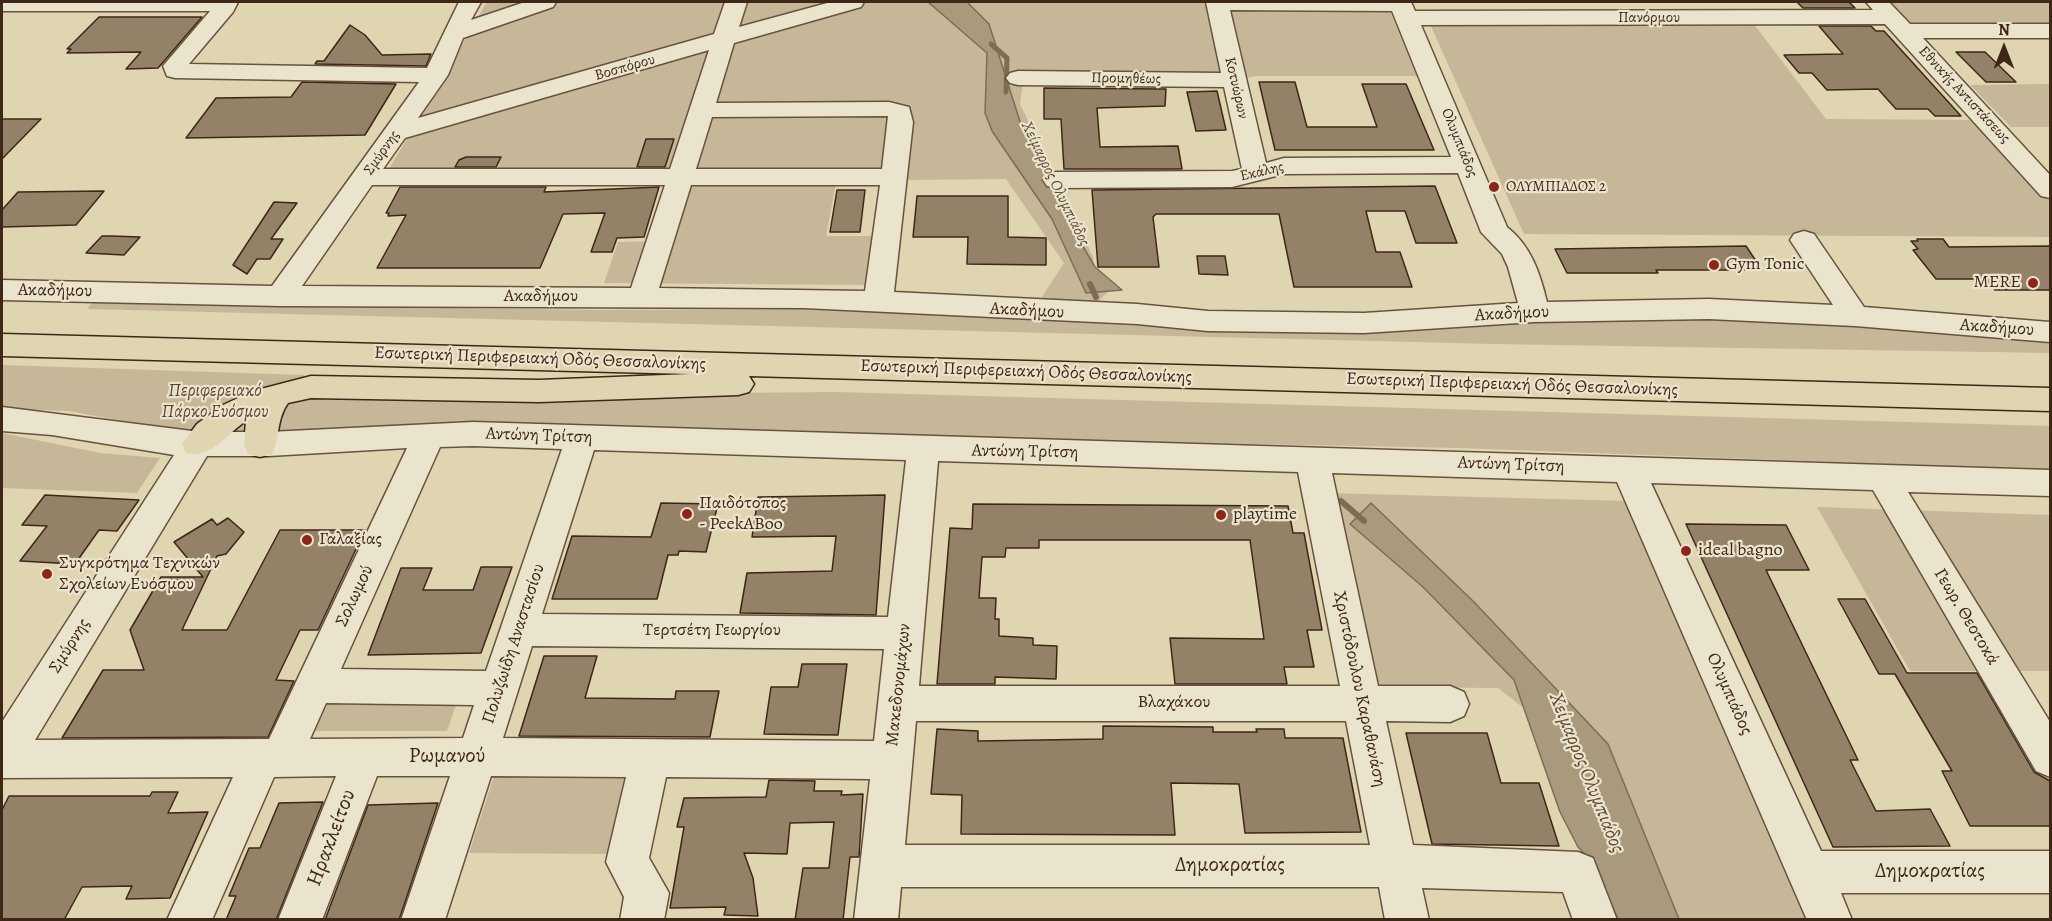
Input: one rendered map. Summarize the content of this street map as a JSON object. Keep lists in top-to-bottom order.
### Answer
{
  "streets": {
    "highway": ["Εσωτερική Περιφερειακή Οδός Θεσσαλονίκης"],
    "street": [
      "Πανόρμου",
      "Βοσπόρου",
      "Προμηθέως",
      "Κοτυώρων",
      "Εθνικής Αντιστάσεως",
      "Ολυμπιάδος",
      "Σμύρνης",
      "Εκάλης",
      "Ακαδήμου",
      "Αντώνη Τρίτση",
      "Σολωμού",
      "Γεωρ. Θεοτοκά",
      "Τερτσέτη Γεωργίου",
      "Πολυζωίδη Αναστασίου",
      "Μακεδονομάχων",
      "Χριστόδουλου Καραθανάση",
      "Βλαχάκου",
      "Ρωμανού",
      "Ηρακλείτου",
      "Δημοκρατίας"
    ]
  },
  "crossings": [
    ["Πανόρμου", "Κοτυώρων"],
    ["Πανόρμου", "Ολυμπιάδος"],
    ["Βοσπόρου", "Σμύρνης"],
    ["Προμηθέως", "Κοτυώρων"],
    ["Κοτυώρων", "Εκάλης"],
    ["Ολυμπιάδος", "Εκάλης"],
    ["Ολυμπιάδος", "Ακαδήμου"],
    ["Ολυμπιάδος", "Αντώνη Τρίτση"],
    ["Ολυμπιάδος", "Δημοκρατίας"],
    ["Σμύρνης", "Ακαδήμου"],
    ["Σμύρνης", "Αντώνη Τρίτση"],
    ["Σμύρνης", "Ρωμανού"],
    ["Αντώνη Τρίτση", "Σολωμού"],
    ["Αντώνη Τρίτση", "Γεωρ. Θεοτοκά"],
    ["Αντώνη Τρίτση", "Πολυζωίδη Αναστασίου"],
    ["Αντώνη Τρίτση", "Μακεδονομάχων"],
    ["Αντώνη Τρίτση", "Χριστόδουλου Καραθανάση"],
    ["Σολωμού", "Ρωμανού"],
    ["Τερτσέτη Γεωργίου", "Πολυζωίδη Αναστασίου"],
    ["Τερτσέτη Γεωργίου", "Μακεδονομάχων"],
    ["Πολυζωίδη Αναστασίου", "Ρωμανού"],
    ["Μακεδονομάχων", "Βλαχάκου"],
    ["Μακεδονομάχων", "Ρωμανού"],
    ["Μακεδονομάχων", "Δημοκρατίας"],
    ["Χριστόδουλου Καραθανάση", "Βλαχάκου"],
    ["Χριστόδουλου Καραθανάση", "Δημοκρατίας"],
    ["Ρωμανού", "Ηρακλείτου"]
  ],
  "water": ["Χείμαρρος Ολυμπιάδος"],
  "parks": ["Περιφερειακό Πάρκο Ευόσμου"],
  "places": [
    "ΟΛΥΜΠΙΑΔΟΣ 2",
    "Gym Tonic",
    "MERE",
    "Παιδότοπος - PeekABoo",
    "playtime",
    "Γαλαξίας",
    "ideal bagno",
    "Συγκρότημα Τεχνικών Σχολείων Ευόσμου"
  ],
  "north": "top"
}
